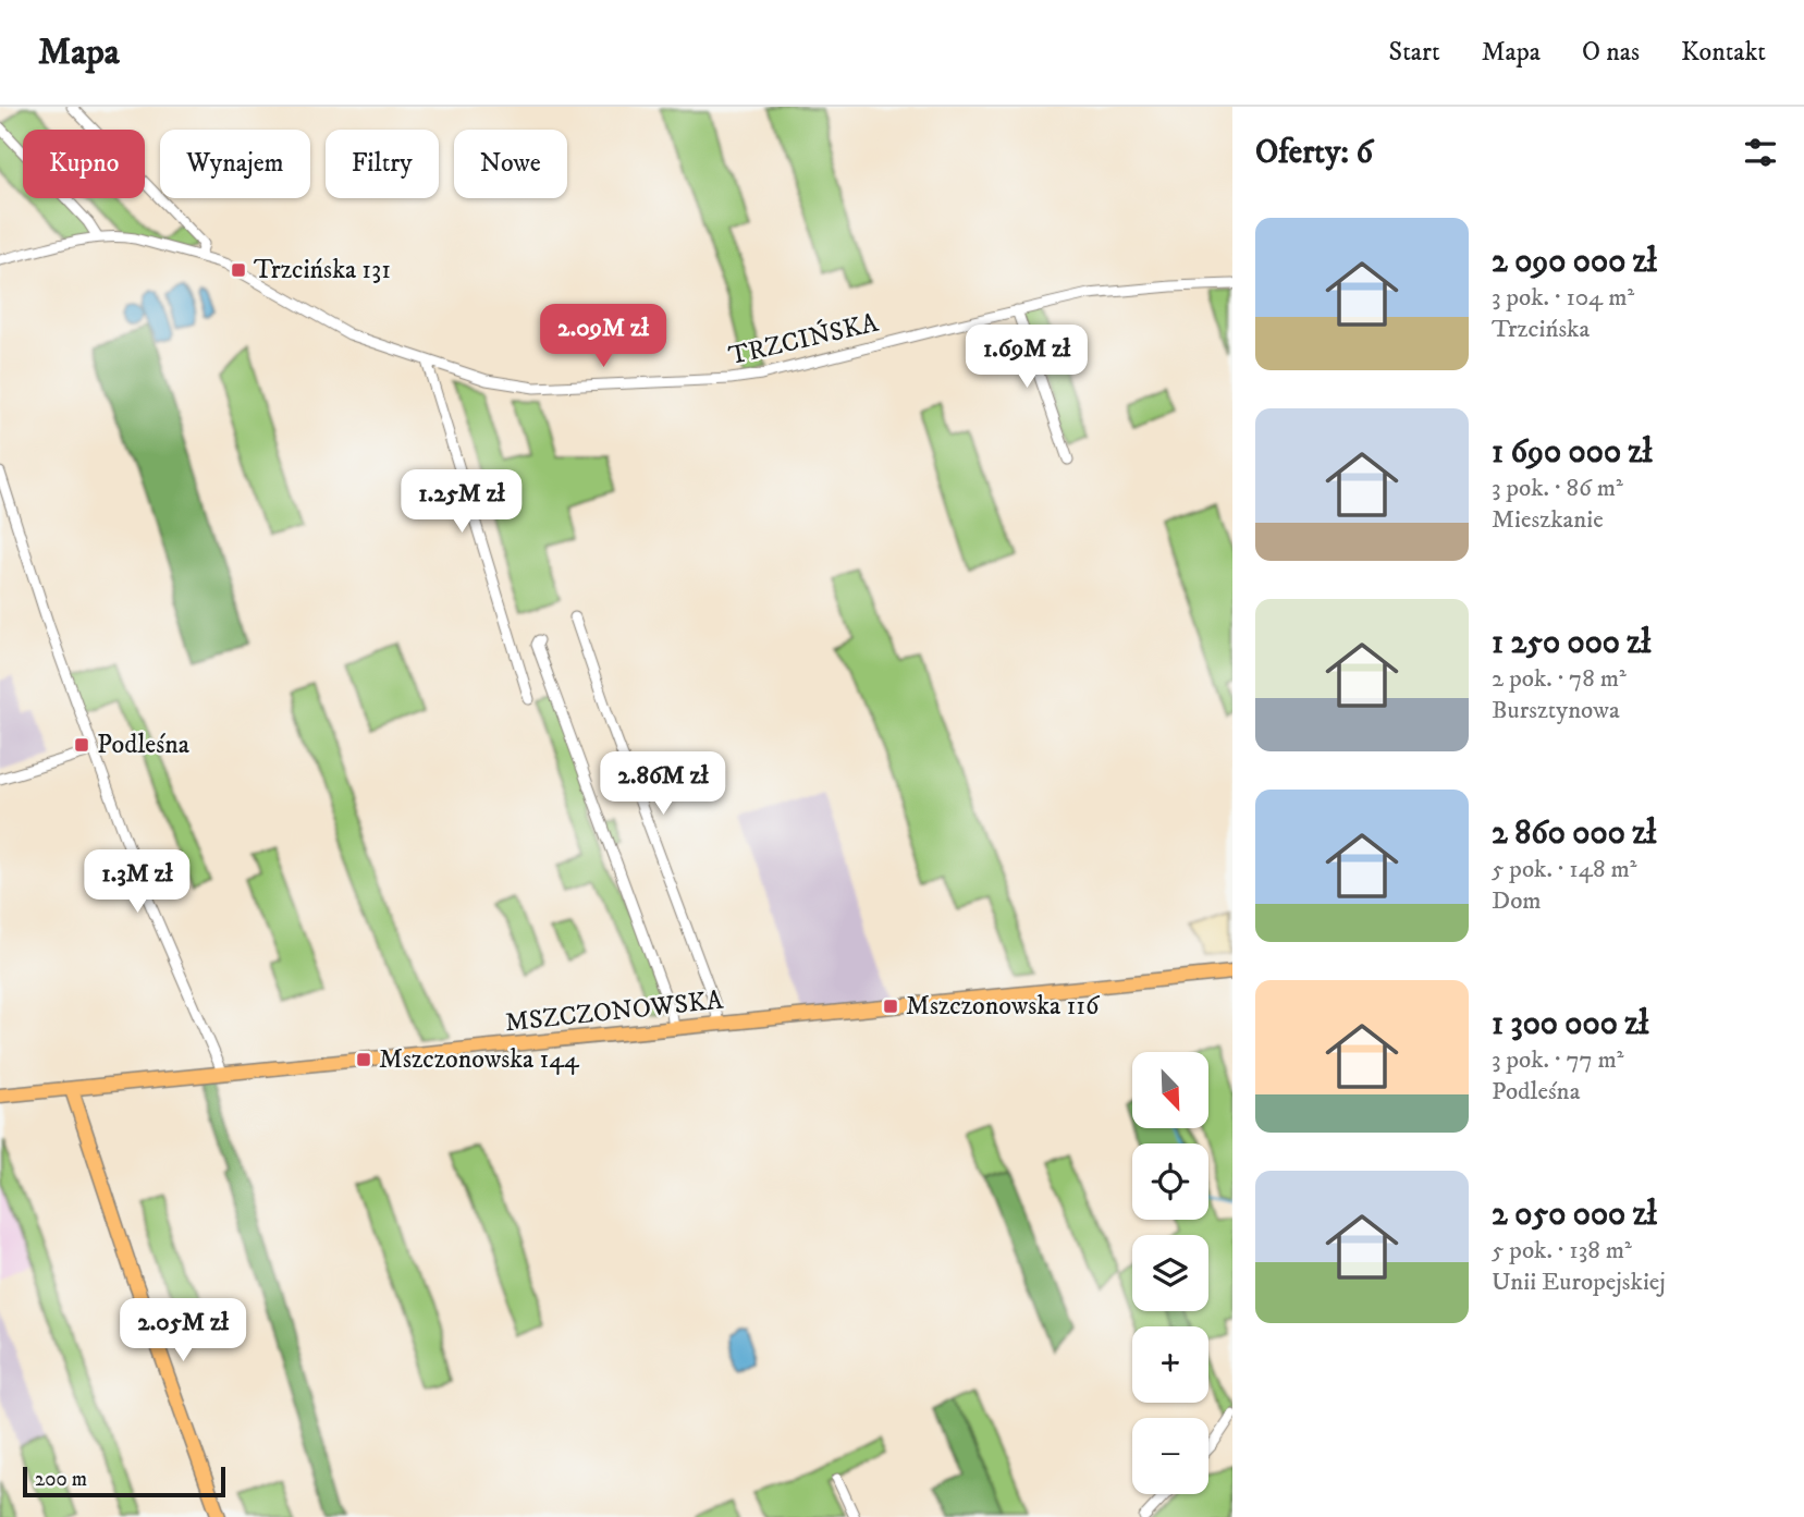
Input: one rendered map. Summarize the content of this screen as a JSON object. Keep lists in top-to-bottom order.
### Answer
{
  "streets": {
    "main road": ["MSZCZONOWSKA"],
    "street": ["TRZCIŃSKA"]
  },
  "places": {
    "transit": [
      "Trzcińska 131",
      "Podleśna",
      "Mszczonowska 116",
      "Mszczonowska 144"
    ]
  },
  "scale_bar": "200 m",
  "north": "bottom right",
  "page": {
    "header": "Mapa",
    "nav": [
      "Start",
      "Mapa",
      "O nas",
      "Kontakt"
    ],
    "heading": "Oferty: 6",
    "chip": [
      "Kupno",
      "Wynajem",
      "Filtry",
      "Nowe"
    ],
    "list": [
      {
        "name": "2 090 000 zł",
        "note": "3 pok. · 104 m² · Trzcińska"
      },
      {
        "name": "1 690 000 zł",
        "note": "3 pok. · 86 m² · Mieszkanie"
      },
      {
        "name": "1 250 000 zł",
        "note": "2 pok. · 78 m² · Bursztynowa"
      },
      {
        "name": "2 860 000 zł",
        "note": "5 pok. · 148 m² · Dom"
      },
      {
        "name": "1 300 000 zł",
        "note": "3 pok. · 77 m² · Podleśna"
      },
      {
        "name": "2 050 000 zł",
        "note": "5 pok. · 138 m² · Unii Europejskiej"
      }
    ],
    "price": [
      "2.09M zł",
      "1.69M zł",
      "1.25M zł",
      "2.86M zł",
      "1.3M zł",
      "2.05M zł"
    ],
    "map_buttons": ["+", "−"],
    "scale": "200 m"
  }
}
